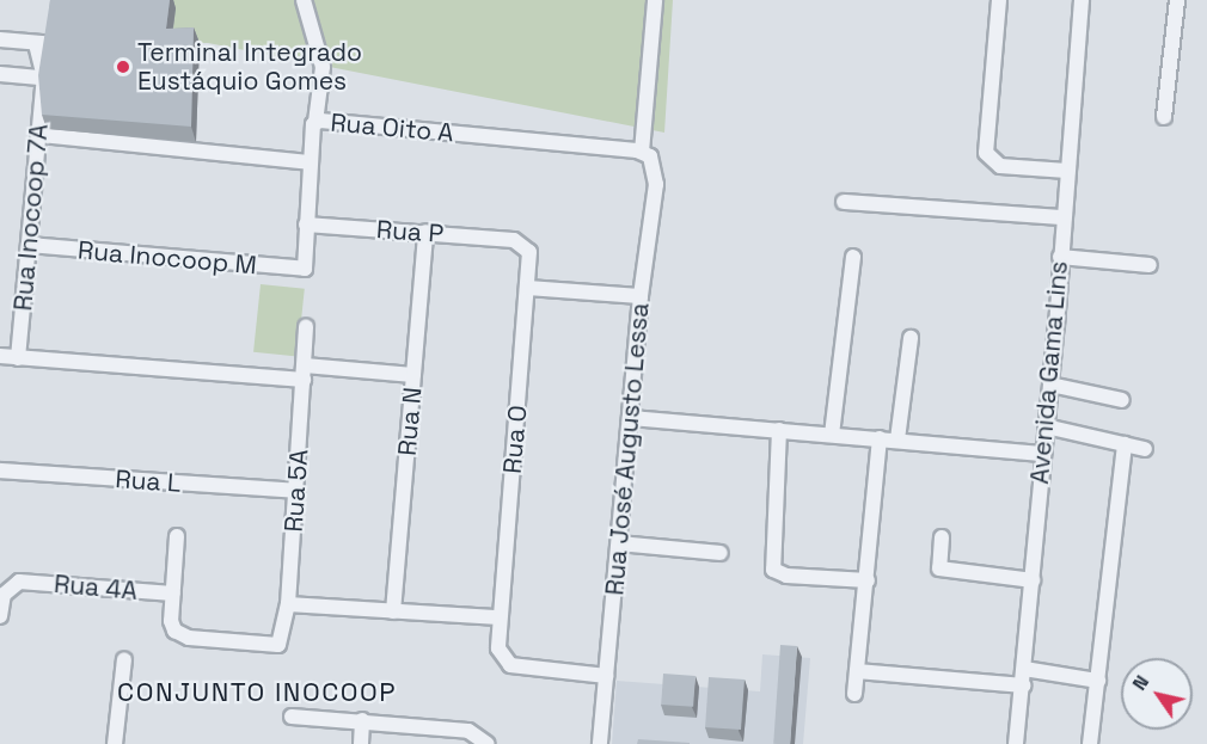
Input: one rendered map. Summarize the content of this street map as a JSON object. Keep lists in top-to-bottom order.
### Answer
{
  "streets": {
    "street": [
      "Rua Oito A",
      "Rua Inocoop 7A",
      "Rua P",
      "Rua Inocoop M",
      "Avenida Gama Lins",
      "Rua N",
      "Rua O",
      "Rua José Augusto Lessa",
      "Rua L",
      "Rua 5A",
      "Rua 4A"
    ]
  },
  "crossings": [
    ["Rua Oito A", "Rua Inocoop 7A"],
    ["Rua Oito A", "Rua José Augusto Lessa"],
    ["Rua Inocoop 7A", "Rua Inocoop M"],
    ["Rua P", "Rua Inocoop M"],
    ["Rua P", "Rua N"],
    ["Rua P", "Rua O"],
    ["Rua O", "Rua José Augusto Lessa"],
    ["Rua L", "Rua 5A"],
    ["Rua 5A", "Rua 4A"]
  ],
  "districts": ["CONJUNTO INOCOOP"],
  "places": ["Terminal Integrado Eustáquio Gomes"],
  "north": "top left"
}
